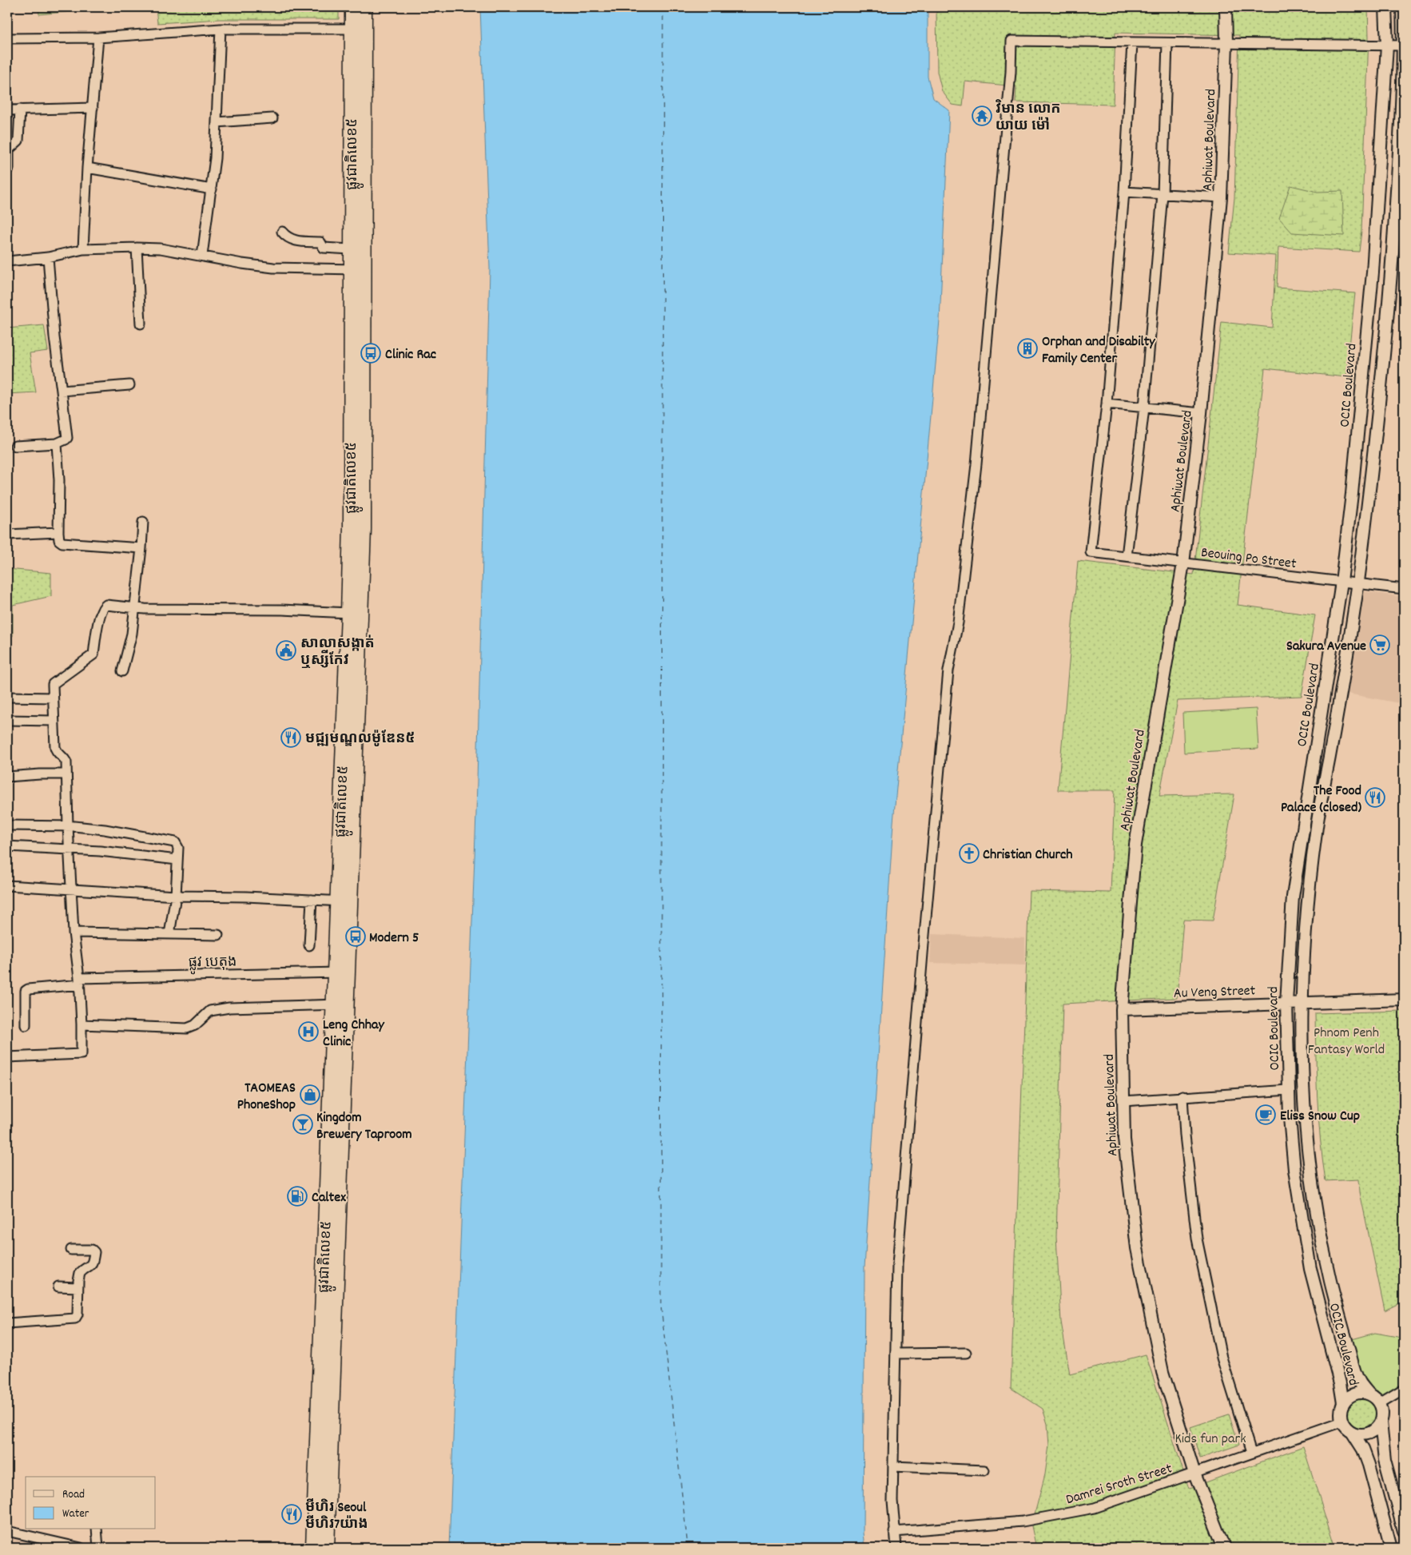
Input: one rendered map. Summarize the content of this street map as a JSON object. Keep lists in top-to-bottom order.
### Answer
{
  "streets": {
    "highway": ["ផ្លូវជាតិលេខ៥"],
    "street": [
      "Aphiwat Boulevard",
      "OCIC Boulevard",
      "Beouing Po Street",
      "ផ្លូវ បេតុង",
      "Au Veng Street",
      "Damrei Sroth Street"
    ]
  },
  "crossings": [
    ["Aphiwat Boulevard", "Beouing Po Street"],
    ["Aphiwat Boulevard", "Au Veng Street"],
    ["Aphiwat Boulevard", "Damrei Sroth Street"],
    ["ផ្លូវជាតិលេខ៥", "ផ្លូវ បេតុង"],
    ["OCIC Boulevard", "Beouing Po Street"],
    ["OCIC Boulevard", "Au Veng Street"],
    ["OCIC Boulevard", "Damrei Sroth Street"]
  ],
  "parks": ["Phnom Penh Fantasy World", "Kids fun park"],
  "places": {
    "temple": ["វិមាន លោក យាយ ម៉ៅ"],
    "building": ["Orphan and Disabilty Family Center"],
    "bus stop": ["Clinic Rac", "Modern 5"],
    "supermarket": ["Sakura Avenue"],
    "public building": ["សាលាសង្កាត់ ឬស្សីកែវ"],
    "restaurant": ["មជ្ឍមណ្ឌលម៉ូឌែន៥", "The Food Palace (closed)", "មីហិរ Seoul មីហិរ7យ៉ាង"],
    "church": ["Christian Church"],
    "hospital": ["Leng Chhay Clinic"],
    "shop": ["TAOMEAS PhoneShop"],
    "cafe": ["Eliss Snow Cup"],
    "bar": ["Kingdom Brewery Taproom"],
    "fuel station": ["Caltex"]
  },
  "legend": ["Road", "Water"]
}
